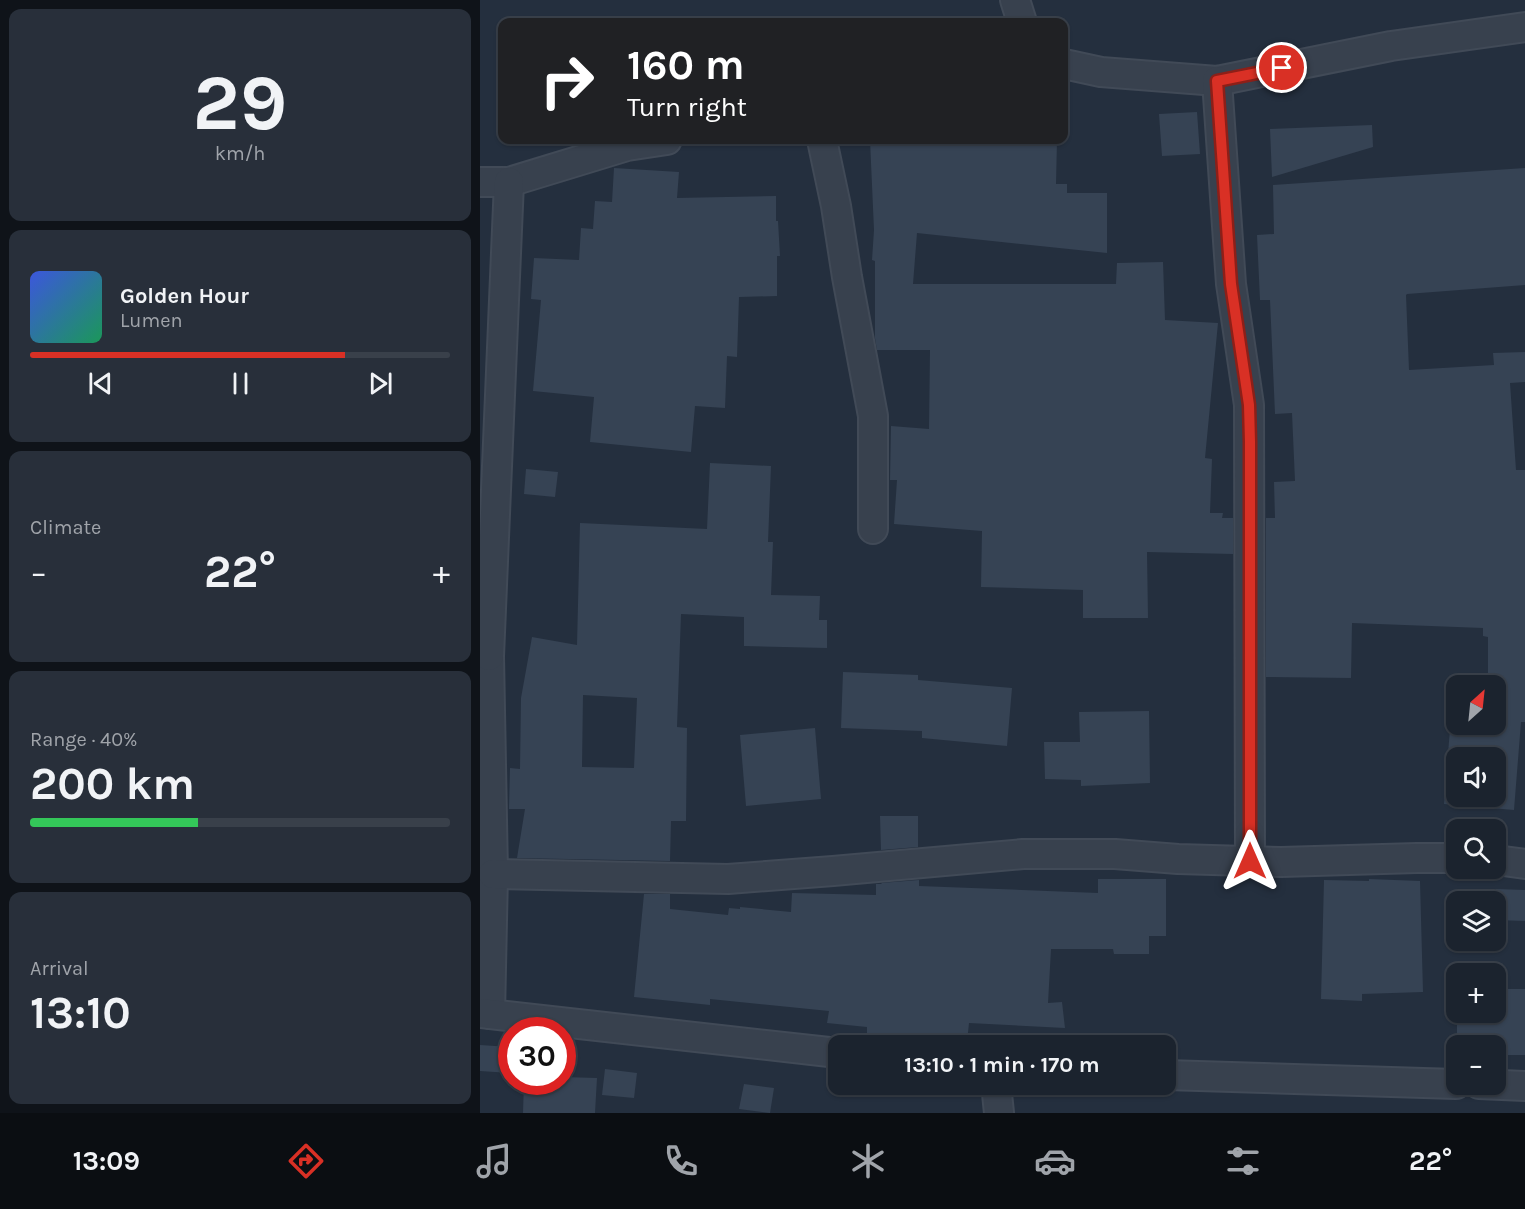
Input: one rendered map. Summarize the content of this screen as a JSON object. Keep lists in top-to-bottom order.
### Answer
{
  "north": "top right",
  "page": {
    "tile": [
      ["29", "km/h"],
      "Climate",
      ["Range · 40%", "200 km"],
      ["Arrival", "13:10"]
    ],
    "turn": ["160 m", "Turn right"],
    "song": ["Golden Hour", "Lumen"],
    "heat": ["−", "22°", "+"],
    "map_buttons": ["+", "−"],
    "limit": "30",
    "trip": "13:10 · 1 min · 170 m",
    "tabs": ["13:09", "22°"]
  }
}
